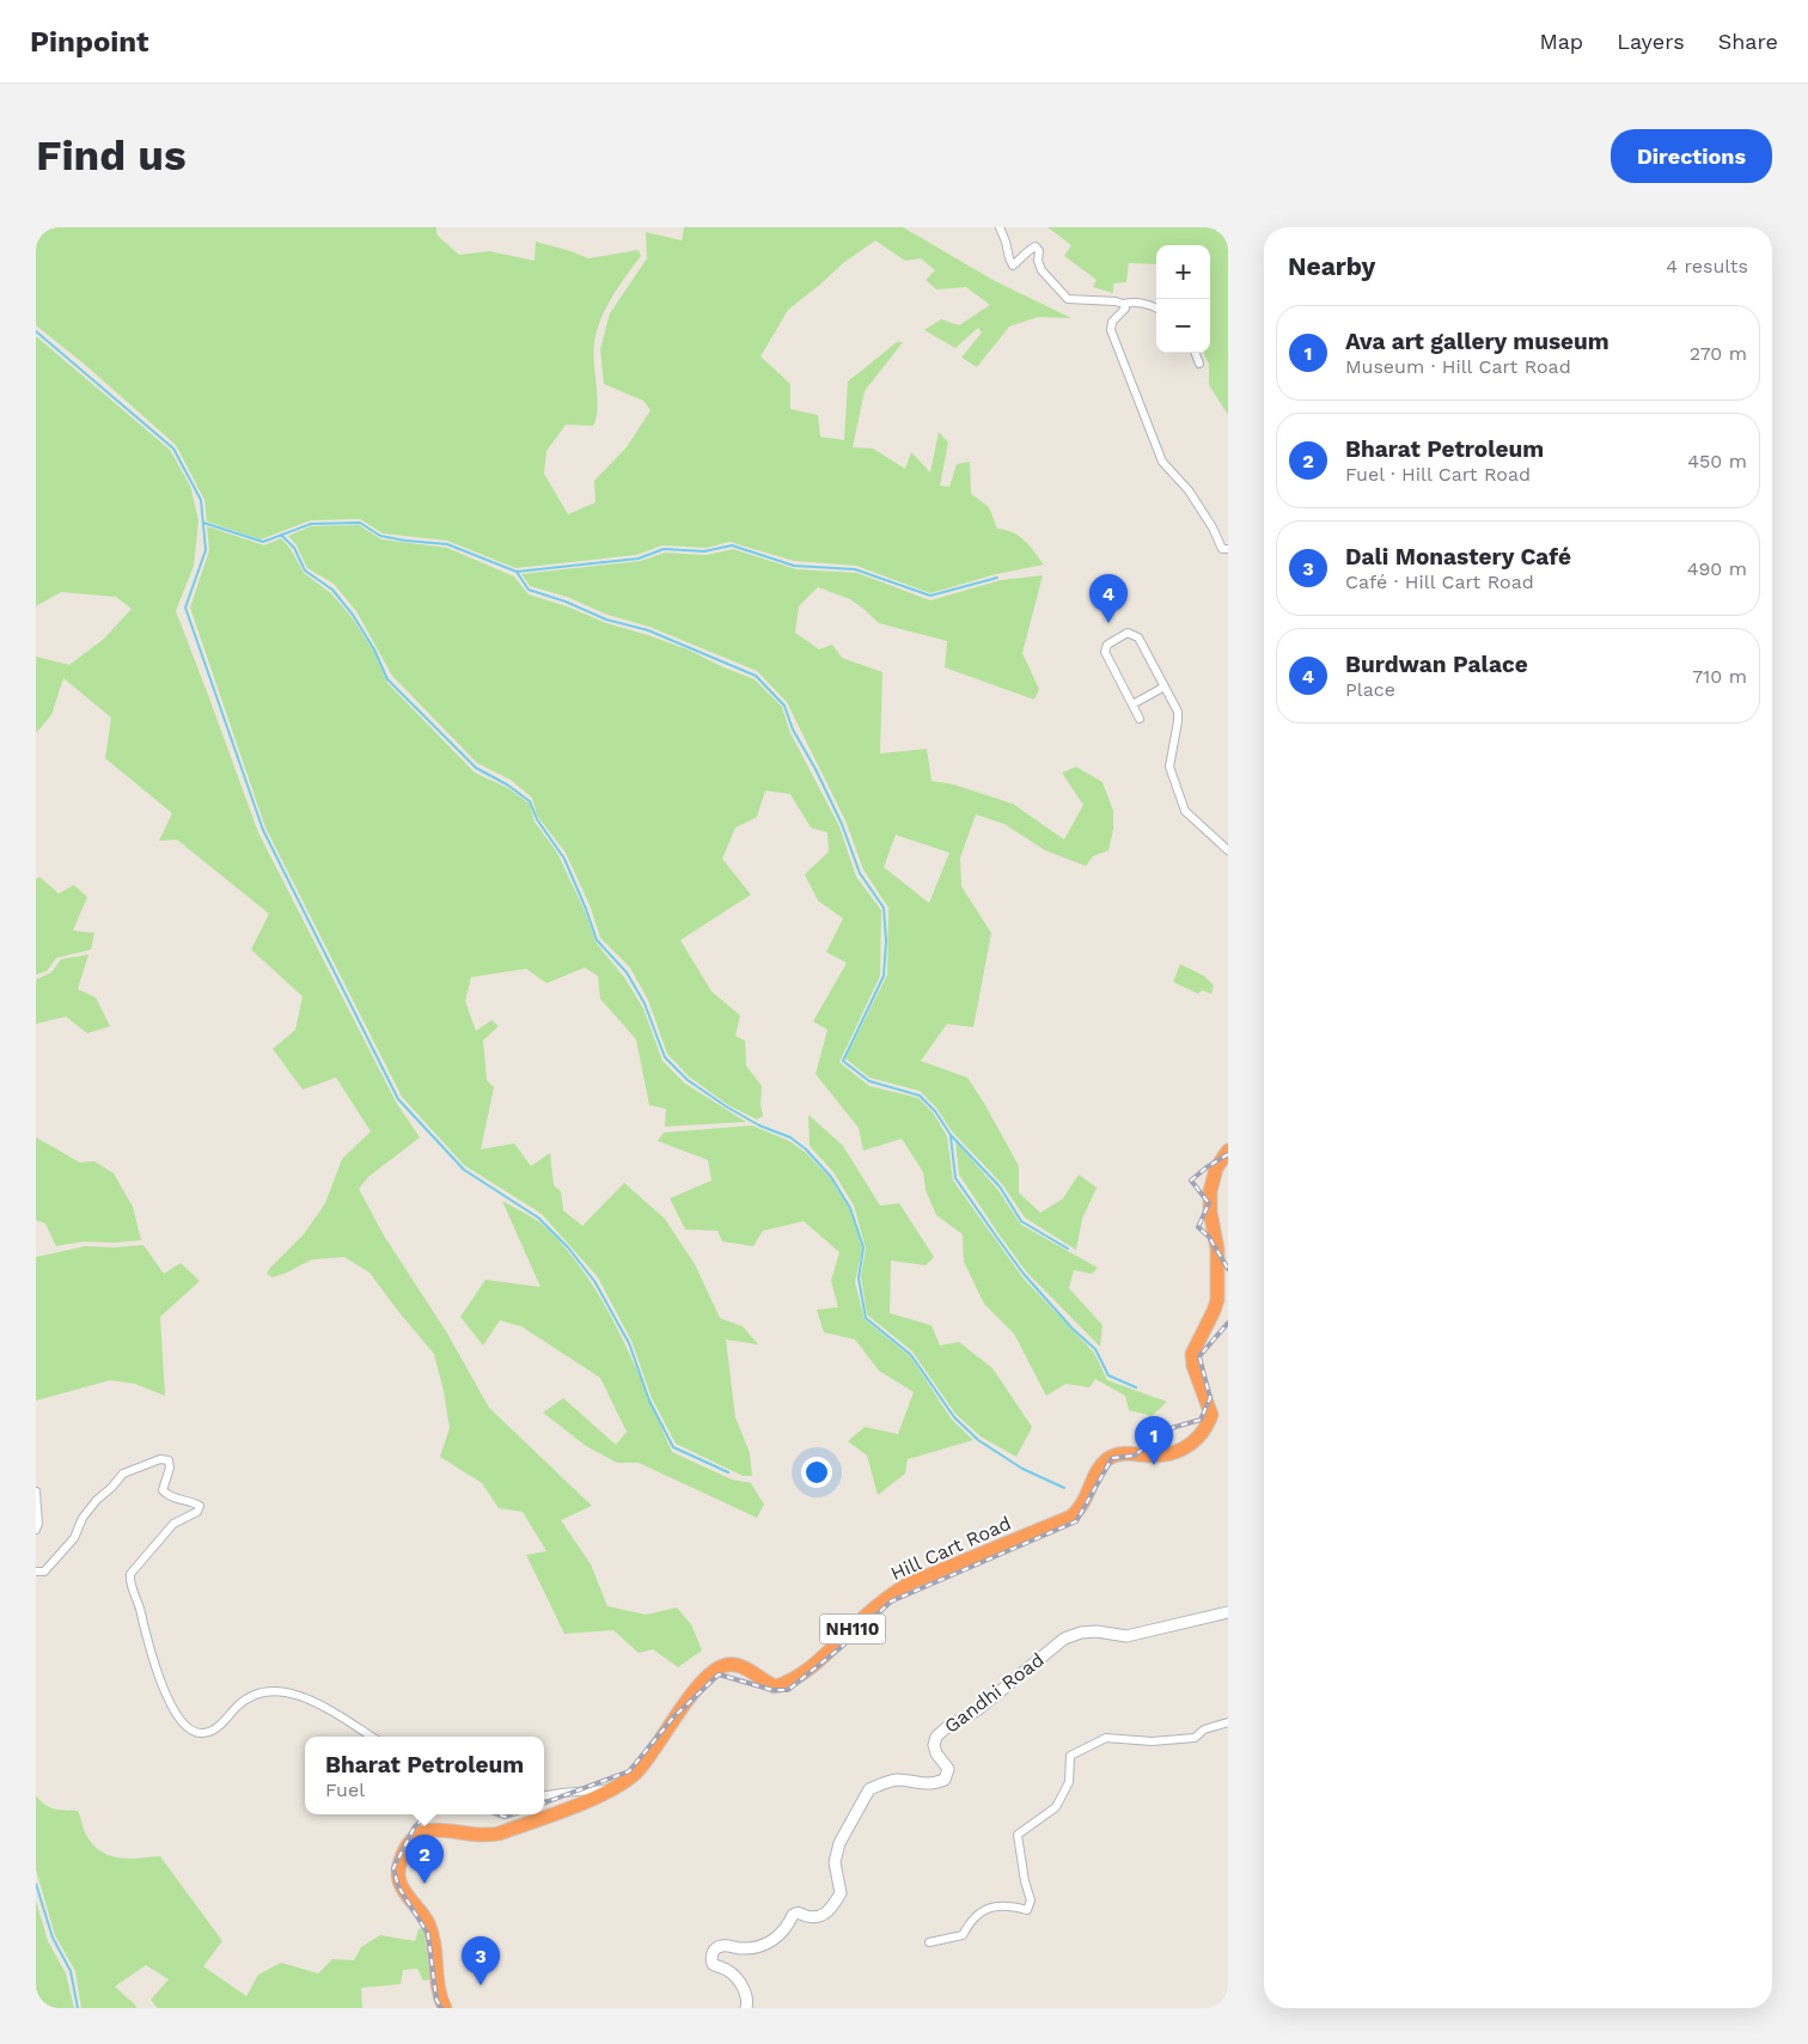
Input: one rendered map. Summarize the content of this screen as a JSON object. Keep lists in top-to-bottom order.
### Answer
{
  "streets": {
    "highway": ["Hill Cart Road", "NH110"],
    "main road": ["Gandhi Road"]
  },
  "page": {
    "header": "Pinpoint",
    "nav": ["Map", "Layers", "Share"],
    "buttons": "Directions",
    "title": "Find us",
    "heading": ["Nearby", "4 results"],
    "map_buttons": ["+", "−"],
    "list": [
      {
        "mark": "1",
        "name": "Ava art gallery museum",
        "note": "Museum · Hill Cart Road",
        "value": "270 m"
      },
      {
        "mark": "2",
        "name": "Bharat Petroleum",
        "note": "Fuel · Hill Cart Road",
        "value": "450 m"
      },
      {
        "mark": "3",
        "name": "Dali Monastery Café",
        "note": "Café · Hill Cart Road",
        "value": "490 m"
      },
      {
        "mark": "4",
        "name": "Burdwan Palace",
        "note": "Place",
        "value": "710 m"
      }
    ],
    "pins": [
      "4",
      "1",
      "2",
      "3"
    ],
    "popup": ["Bharat Petroleum", "Fuel"]
  }
}
